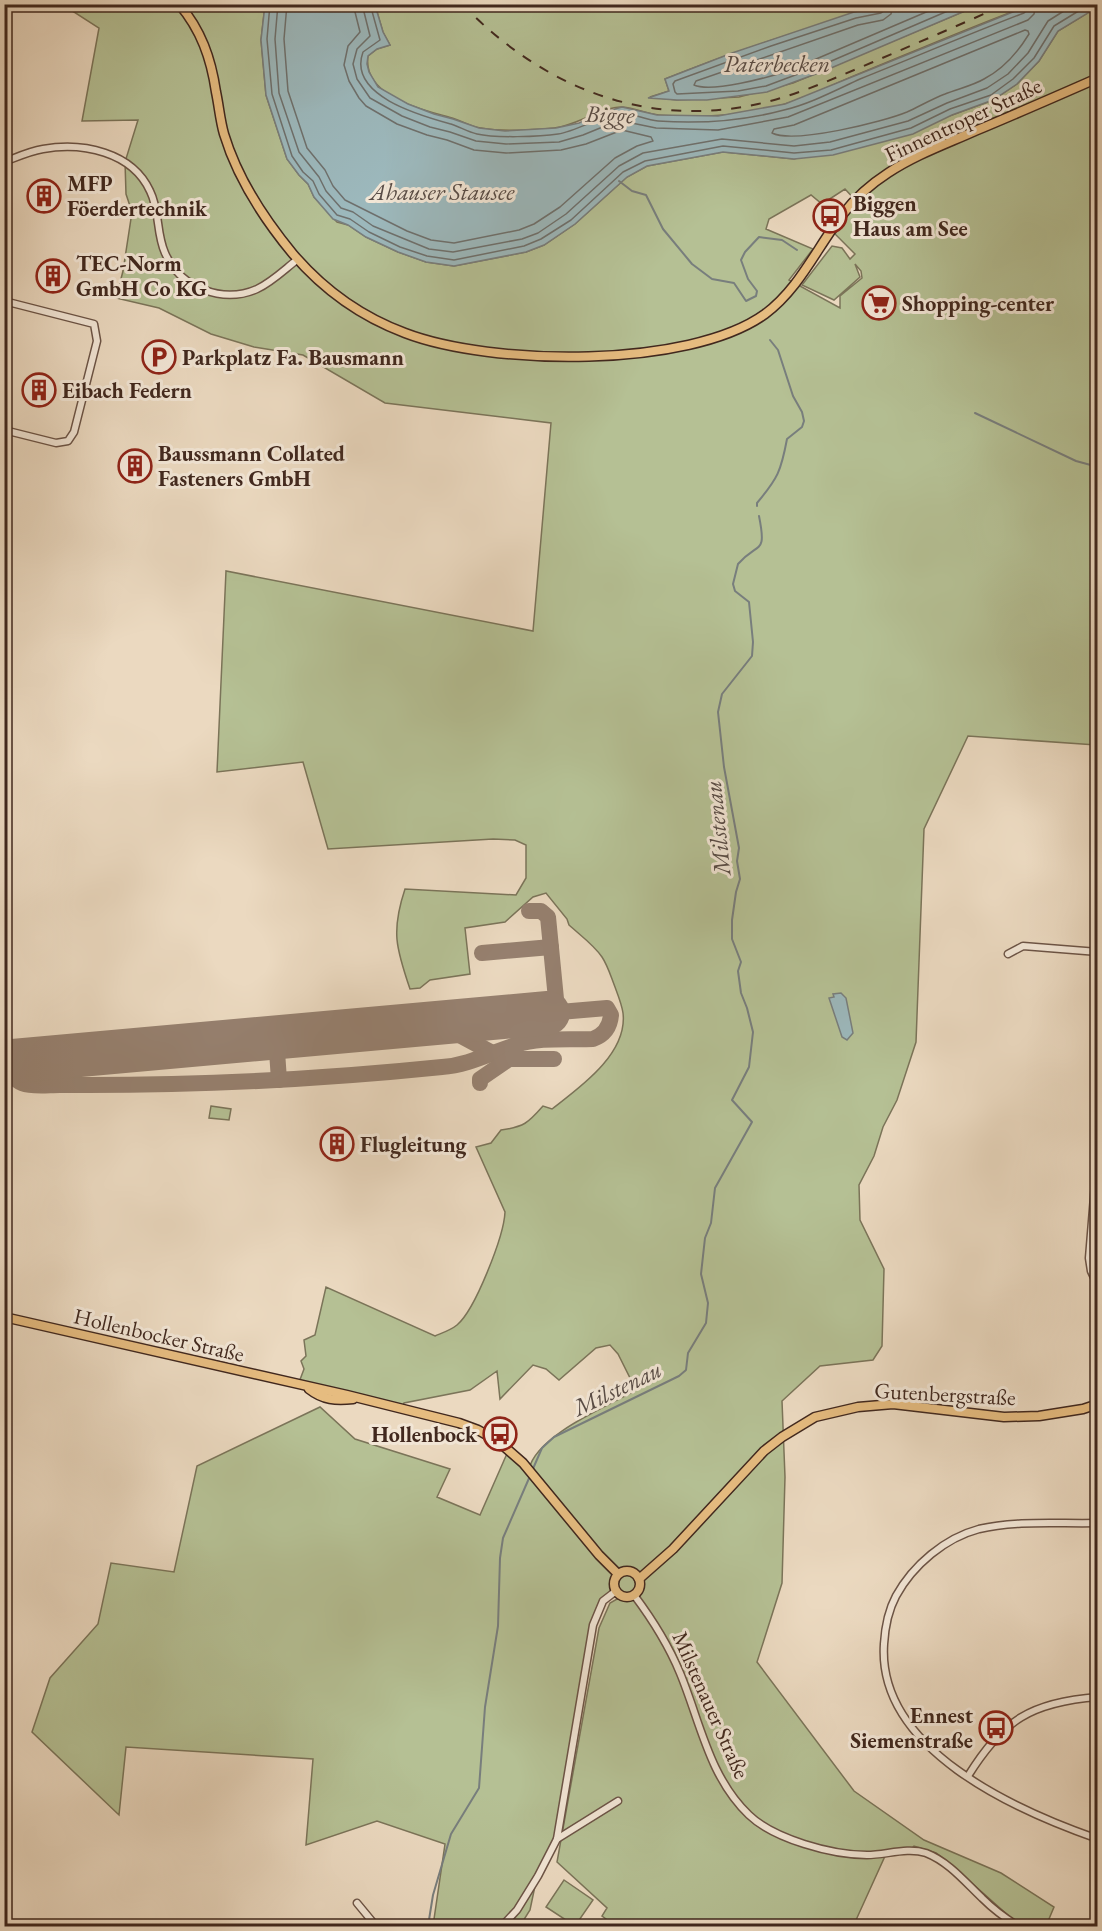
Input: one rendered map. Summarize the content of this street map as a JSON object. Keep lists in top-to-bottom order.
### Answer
{
  "streets": {
    "main road": ["Finnentroper Straße", "Hollenbocker Straße", "Gutenbergstraße"],
    "street": ["Milstenauer Straße"]
  },
  "crossings": [
    ["Hollenbocker Straße", "Gutenbergstraße"],
    ["Hollenbocker Straße", "Milstenauer Straße"],
    ["Gutenbergstraße", "Milstenauer Straße"]
  ],
  "water": [
    "Paterbecken",
    "Bigge",
    "Ahauser Stausee",
    "Milstenau"
  ],
  "places": {
    "building": [
      "MFP Föerdertechnik",
      "TEC-Norm GmbH Co KG",
      "Eibach Federn",
      "Baussmann Collated Fasteners GmbH",
      "Flugleitung"
    ],
    "bus stop": ["Biggen Haus am See", "Hollenbock", "Ennest Siemenstraße"],
    "supermarket": ["Shopping-center"],
    "parking": ["Parkplatz Fa. Bausmann"]
  }
}
